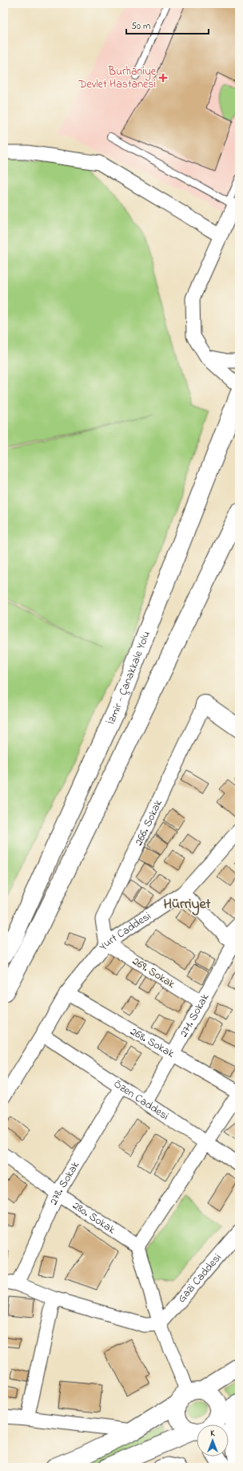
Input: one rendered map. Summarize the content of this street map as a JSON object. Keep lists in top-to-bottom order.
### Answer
{
  "streets": {
    "main road": ["İzmir - Çanakkale Yolu"],
    "street": [
      "266. Sokak",
      "Yurt Caddesi",
      "269. Sokak",
      "271. Sokak",
      "268. Sokak",
      "Özen Caddesi",
      "278. Sokak",
      "280. Sokak",
      "Gazi Caddesi"
    ]
  },
  "crossings": [
    ["266. Sokak", "Yurt Caddesi"],
    ["266. Sokak", "269. Sokak"],
    ["Yurt Caddesi", "269. Sokak"],
    ["Yurt Caddesi", "268. Sokak"],
    ["Yurt Caddesi", "Özen Caddesi"],
    ["269. Sokak", "271. Sokak"],
    ["271. Sokak", "268. Sokak"],
    ["271. Sokak", "Özen Caddesi"],
    ["Özen Caddesi", "278. Sokak"],
    ["278. Sokak", "280. Sokak"]
  ],
  "districts": ["Hürriyet"],
  "places": {
    "health": ["Burhaniye Devlet Hastanesi"]
  },
  "scale_bar": "50 m",
  "north": "top"
}
